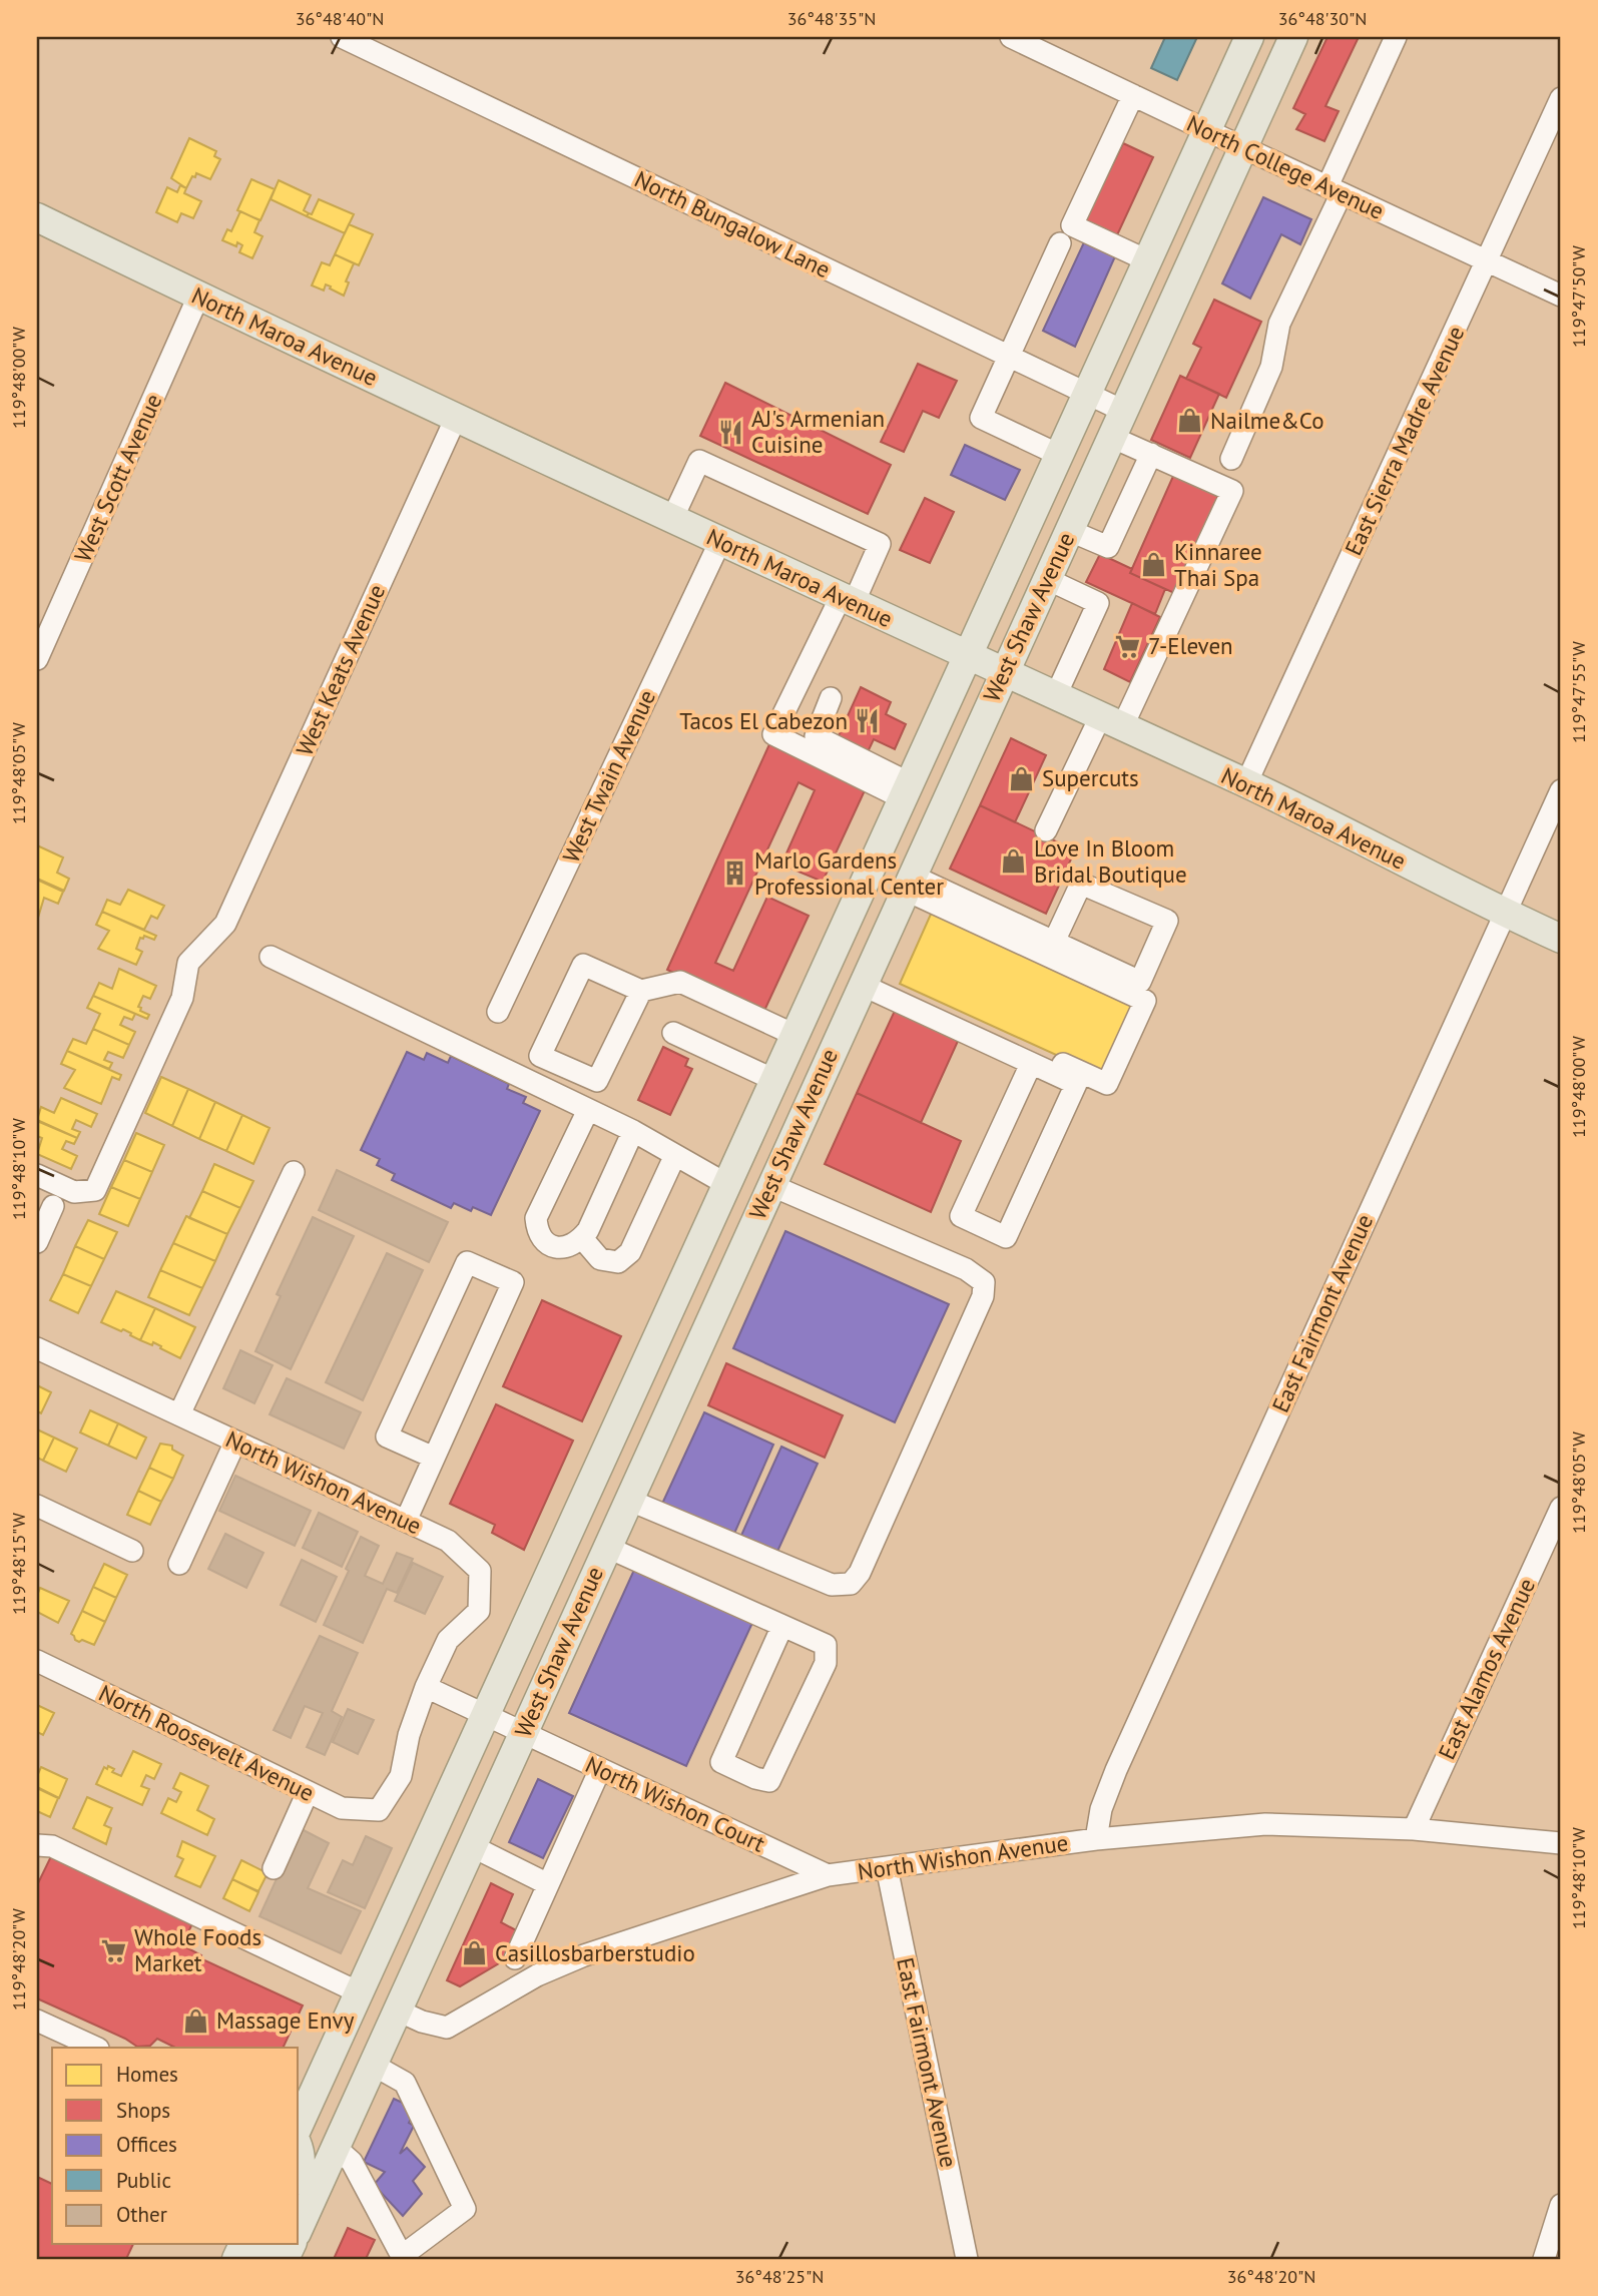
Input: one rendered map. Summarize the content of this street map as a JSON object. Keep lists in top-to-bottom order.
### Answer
{
  "streets": {
    "main road": ["North Maroa Avenue", "West Shaw Avenue"],
    "street": [
      "North College Avenue",
      "North Bungalow Lane",
      "East Sierra Madre Avenue",
      "West Scott Avenue",
      "West Keats Avenue",
      "West Twain Avenue",
      "East Fairmont Avenue",
      "North Wishon Avenue",
      "East Alamos Avenue",
      "North Roosevelt Avenue",
      "North Wishon Court"
    ]
  },
  "crossings": [
    ["North College Avenue", "East Sierra Madre Avenue"],
    ["North College Avenue", "West Shaw Avenue"],
    ["North Bungalow Lane", "North Maroa Avenue"],
    ["North Bungalow Lane", "West Shaw Avenue"],
    ["North Maroa Avenue", "East Sierra Madre Avenue"],
    ["North Maroa Avenue", "West Scott Avenue"],
    ["North Maroa Avenue", "West Shaw Avenue"],
    ["North Maroa Avenue", "West Keats Avenue"],
    ["North Maroa Avenue", "West Twain Avenue"],
    ["North Maroa Avenue", "East Fairmont Avenue"],
    ["West Shaw Avenue", "North Wishon Avenue"],
    ["West Shaw Avenue", "North Wishon Court"],
    ["East Fairmont Avenue", "North Wishon Avenue"],
    ["North Wishon Avenue", "East Alamos Avenue"],
    ["North Wishon Avenue", "North Roosevelt Avenue"],
    ["North Wishon Avenue", "North Wishon Court"]
  ],
  "places": {
    "shop": [
      "Nailme&Co",
      "Kinnaree Thai Spa",
      "Supercuts",
      "Love In Bloom Bridal Boutique",
      "Casillosbarberstudio",
      "Massage Envy"
    ],
    "restaurant": ["AJ's Armenian Cuisine", "Tacos El Cabezon"],
    "supermarket": ["7-Eleven", "Whole Foods Market"],
    "building": ["Marlo Gardens Professional Center"]
  },
  "legend": [
    "Homes",
    "Shops",
    "Offices",
    "Public",
    "Other"
  ],
  "coordinates": [
    "36°48'40\"N",
    "36°48'35\"N",
    "36°48'30\"N",
    "119°47'50\"W",
    "119°48'00\"W",
    "119°47'55\"W",
    "119°48'05\"W",
    "119°48'10\"W",
    "119°48'15\"W",
    "119°48'20\"W",
    "36°48'25\"N",
    "36°48'20\"N"
  ]
}
